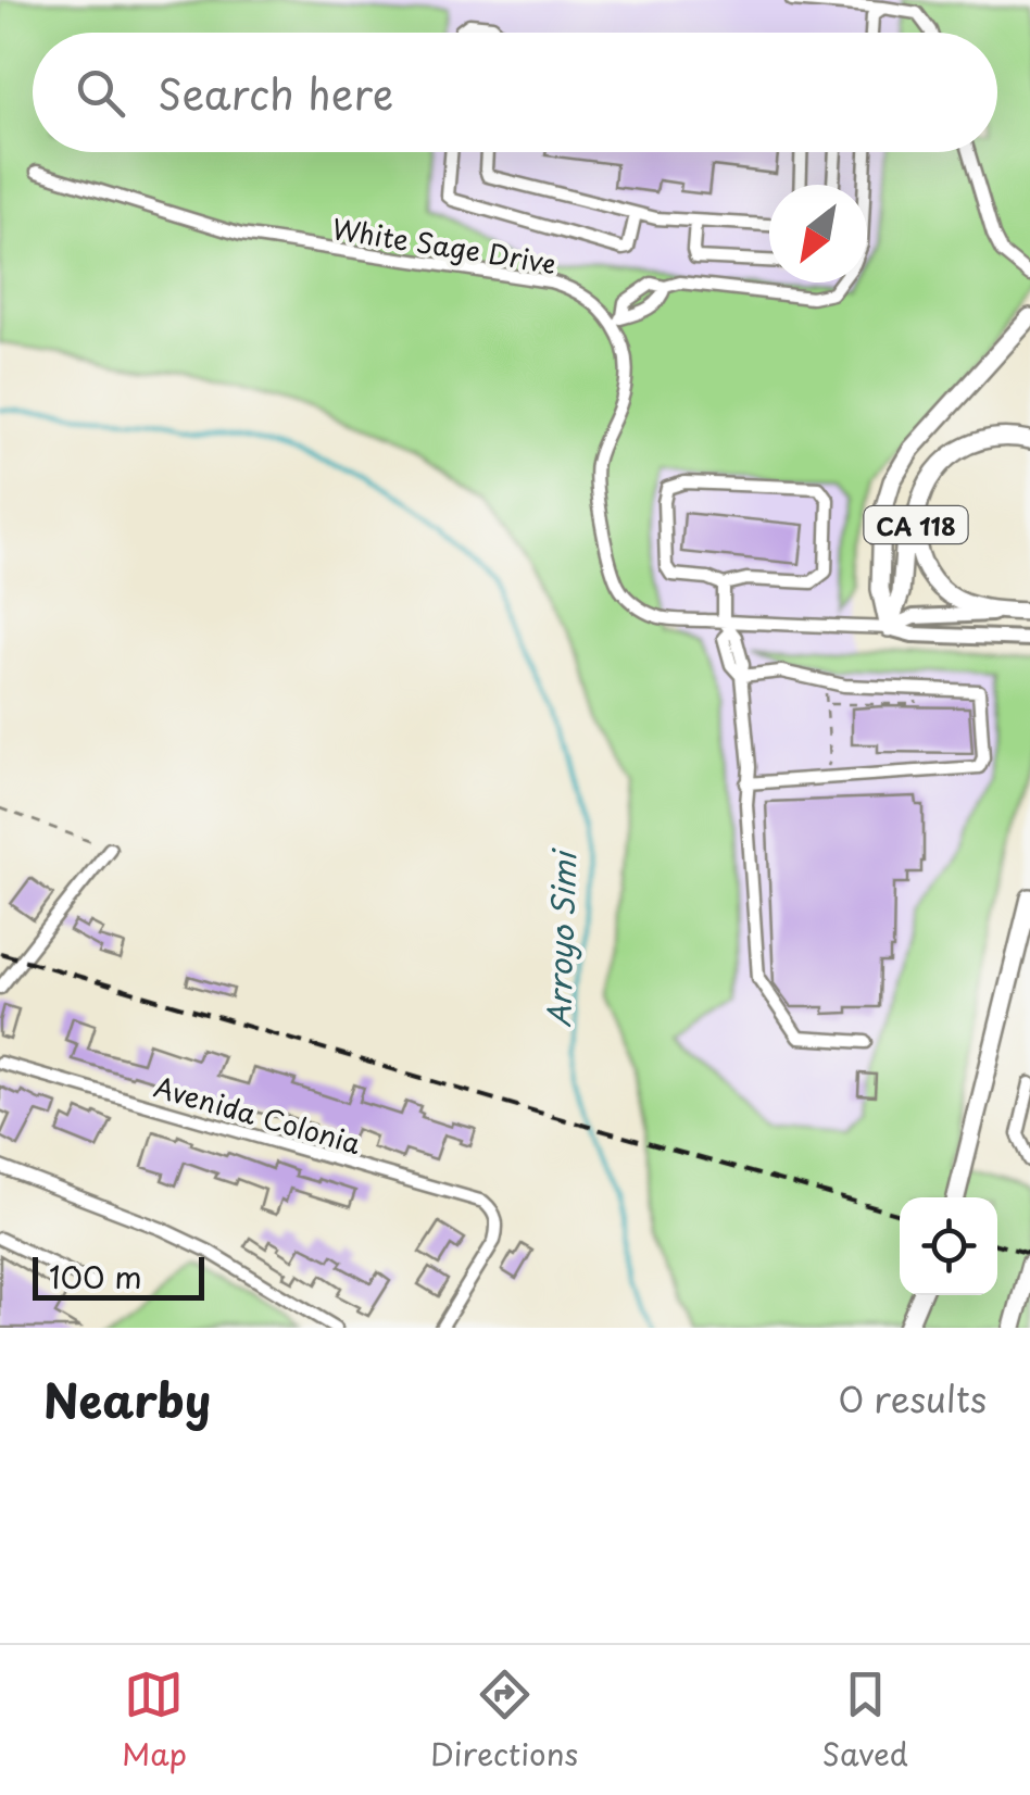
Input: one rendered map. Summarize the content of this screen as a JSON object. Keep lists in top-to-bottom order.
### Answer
{
  "streets": {
    "highway": ["CA 118"],
    "street": ["White Sage Drive", "Avenida Colonia"]
  },
  "water": ["Arroyo Simi"],
  "scale_bar": "100 m",
  "north": "bottom left",
  "page": {
    "search": "Search here",
    "scale": "100 m",
    "heading": ["Nearby", "0 results"],
    "nav": ["Map", "Directions", "Saved"]
  }
}
